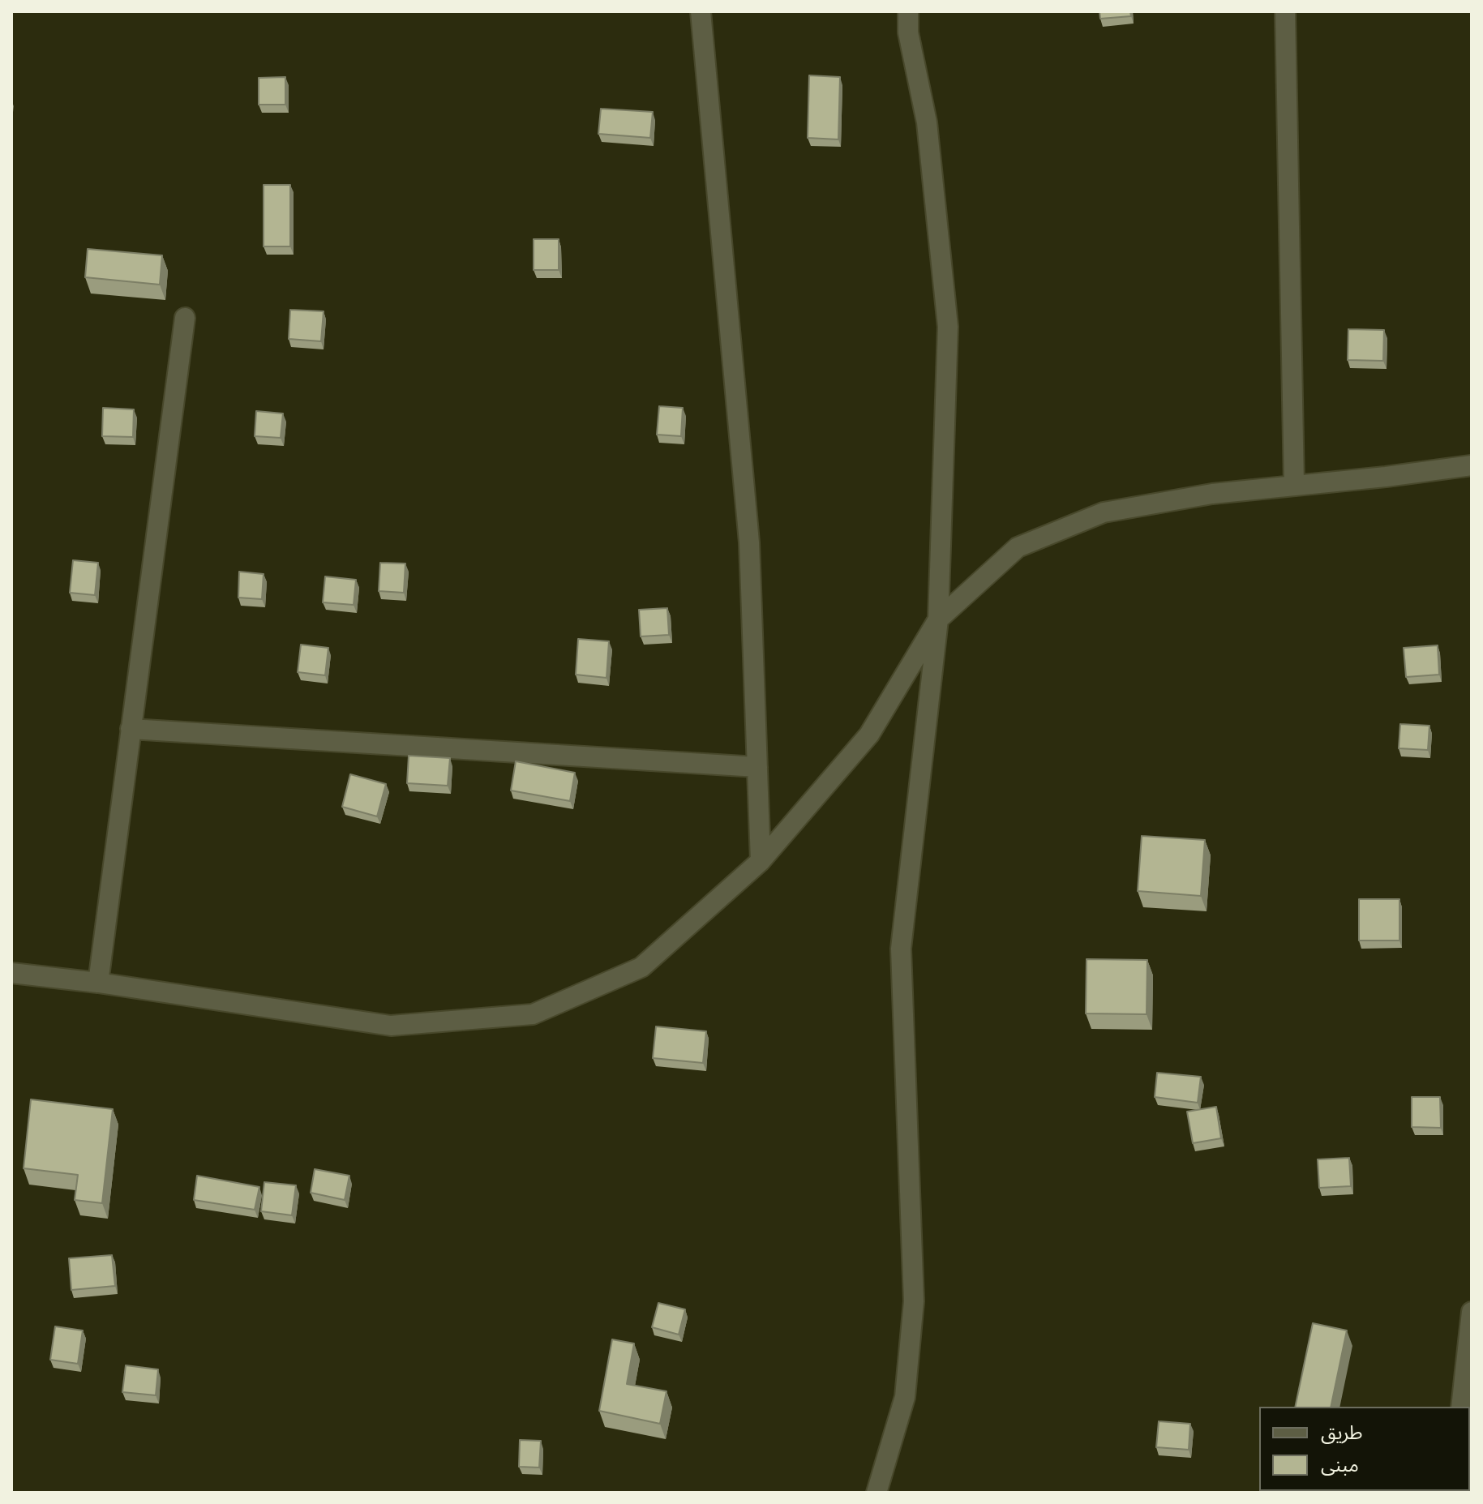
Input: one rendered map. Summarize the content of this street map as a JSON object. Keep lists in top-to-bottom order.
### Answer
{
  "legend": ["طريق", "مبنى"]
}
